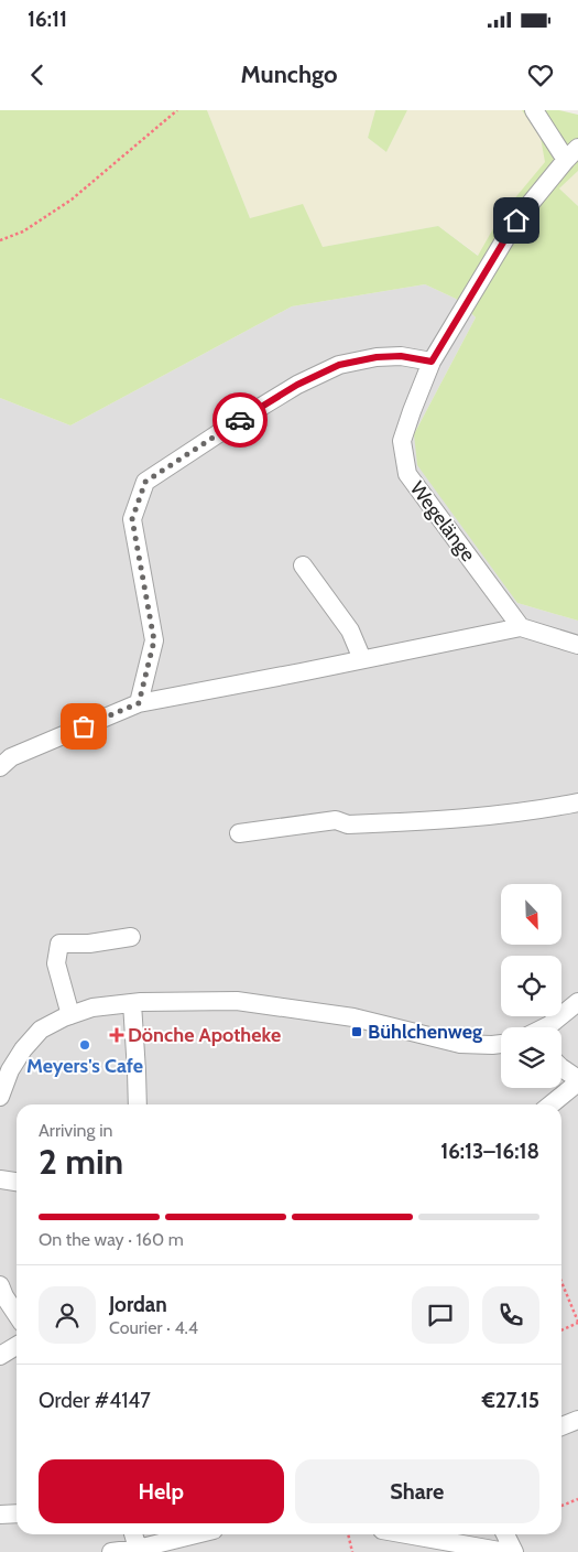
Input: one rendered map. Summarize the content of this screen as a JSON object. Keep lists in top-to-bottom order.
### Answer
{
  "streets": {
    "street": ["Wegelänge"]
  },
  "places": {
    "transit": ["Bühlchenweg"],
    "health": ["Dönche Apotheke"],
    "other": ["Meyers's Cafe"]
  },
  "north": "bottom right",
  "page": {
    "status": "16:11",
    "header": "Munchgo",
    "heading": ["2 min", "Arriving in", "16:13–16:18"],
    "panel": [
      "Jordan",
      "Courier · 4.4",
      "Order #4147",
      "€27.15"
    ],
    "bar": "On the way · 160 m",
    "buttons": ["Help", "Share"]
  }
}
